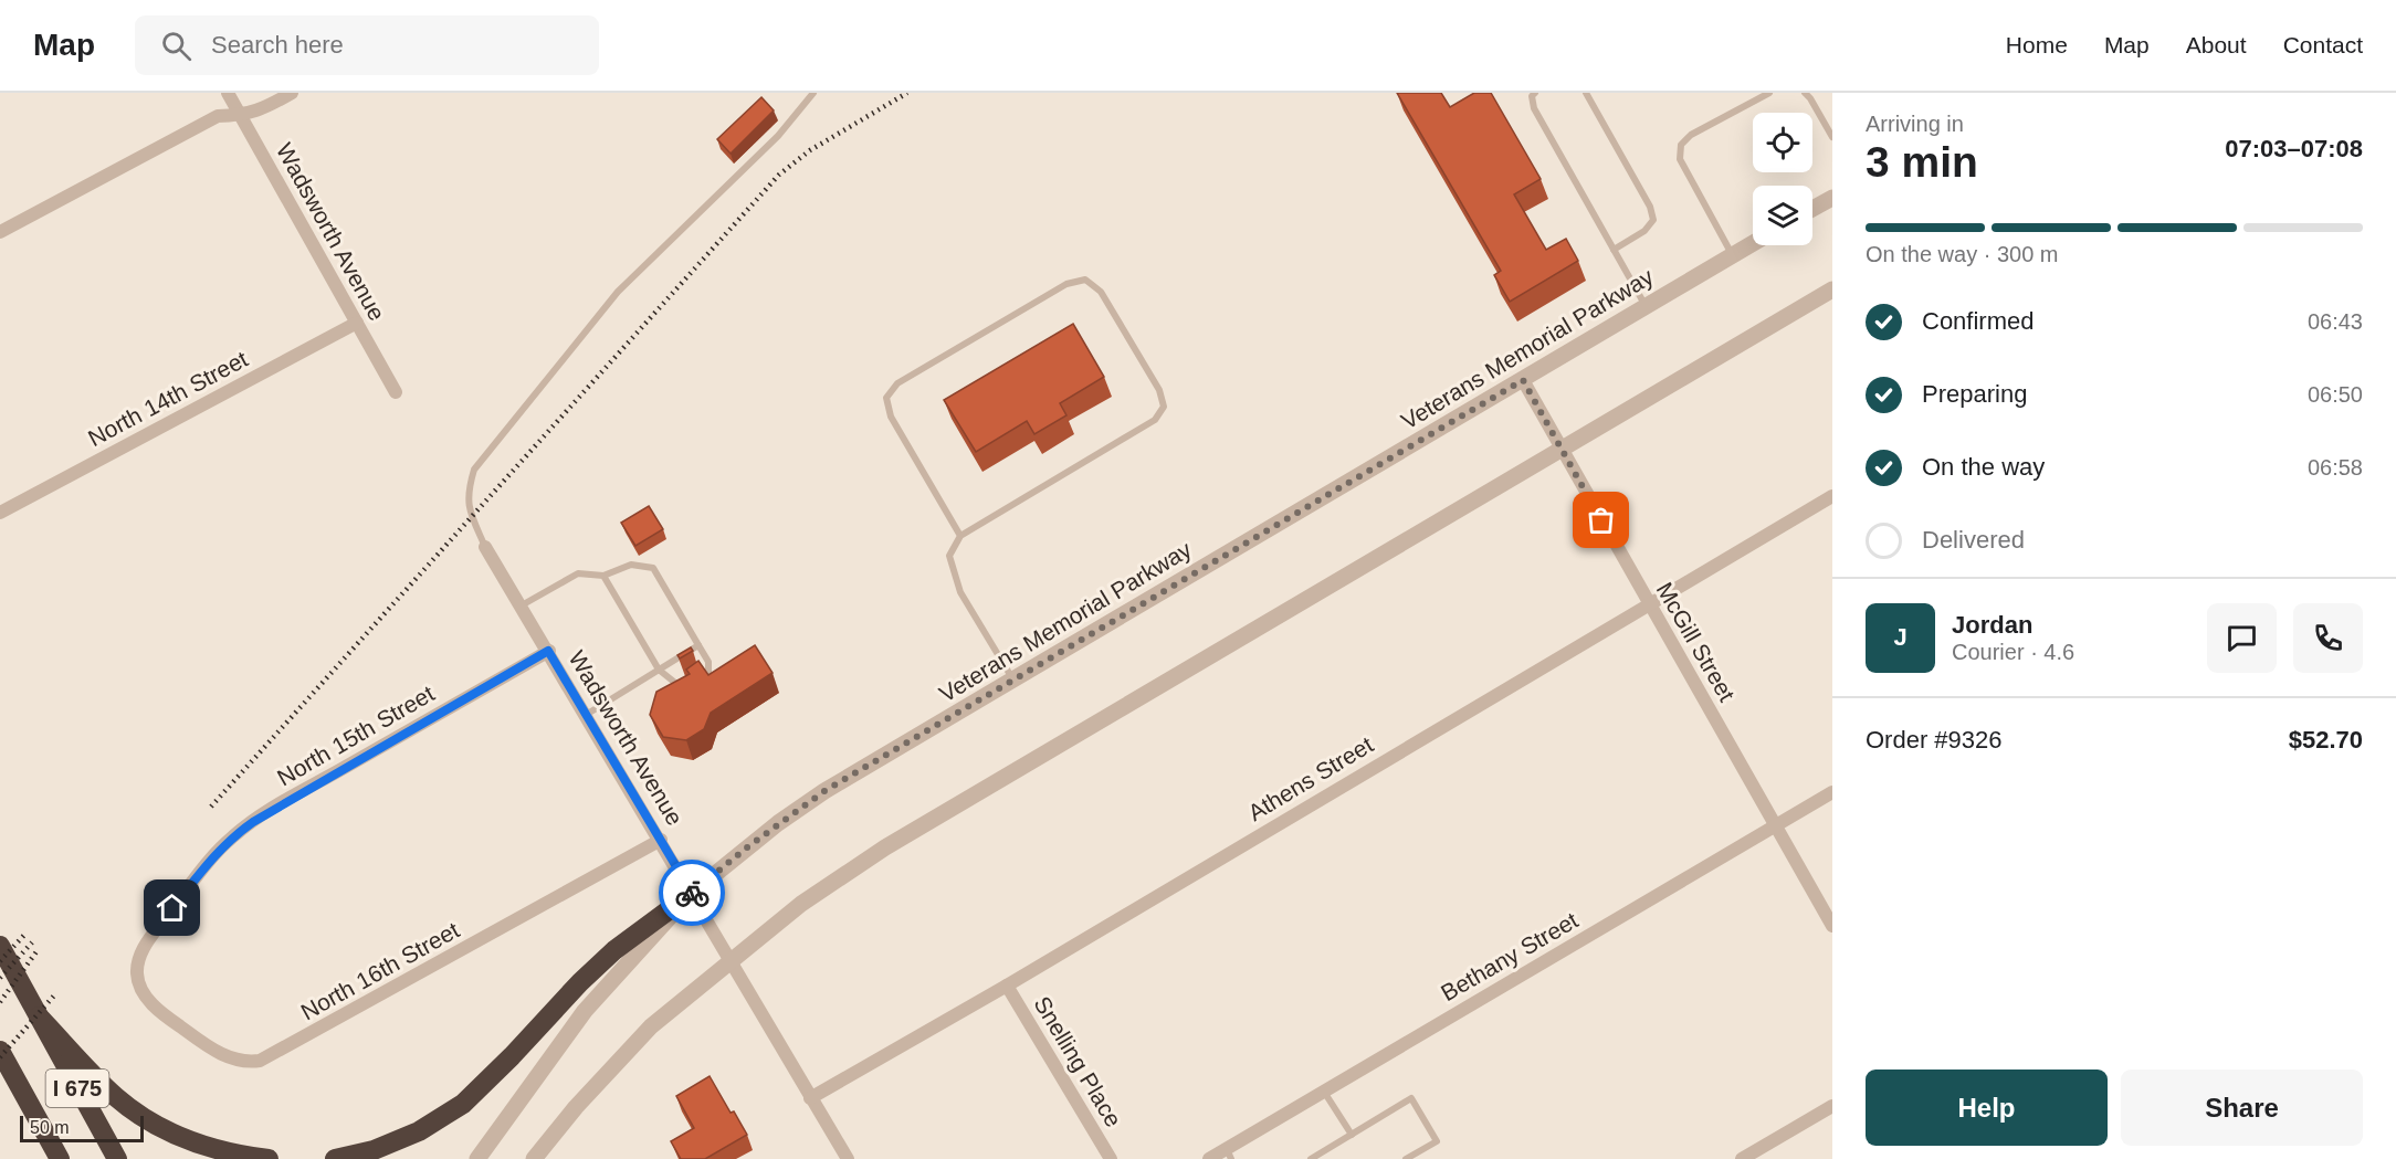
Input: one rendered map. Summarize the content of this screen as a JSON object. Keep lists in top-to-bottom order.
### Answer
{
  "streets": {
    "highway": ["I 675"],
    "street": [
      "Wadsworth Avenue",
      "Veterans Memorial Parkway",
      "North 14th Street",
      "McGill Street",
      "North 15th Street",
      "Athens Street",
      "Bethany Street",
      "North 16th Street",
      "Snelling Place"
    ]
  },
  "crossings": [
    ["Wadsworth Avenue", "Veterans Memorial Parkway"],
    ["Wadsworth Avenue", "North 14th Street"],
    ["Wadsworth Avenue", "North 15th Street"],
    ["Wadsworth Avenue", "Athens Street"],
    ["Wadsworth Avenue", "North 16th Street"],
    ["Veterans Memorial Parkway", "McGill Street"],
    ["McGill Street", "Athens Street"],
    ["McGill Street", "Bethany Street"],
    ["North 15th Street", "North 16th Street"],
    ["Athens Street", "Snelling Place"]
  ],
  "scale_bar": "50 m",
  "page": {
    "header": "Map",
    "search": "Search here",
    "nav": [
      "Home",
      "Map",
      "About",
      "Contact"
    ],
    "heading": ["3 min", "Arriving in", "07:03–07:08"],
    "panel": [
      "Jordan",
      "Courier · 4.6",
      "Order #9326",
      "$52.70"
    ],
    "bar": "On the way · 300 m",
    "list": [
      ["Confirmed", "06:43"],
      ["Preparing", "06:50"],
      ["On the way", "06:58"],
      "Delivered"
    ],
    "round": "J",
    "buttons": ["Help", "Share"],
    "scale": "50 m"
  }
}
